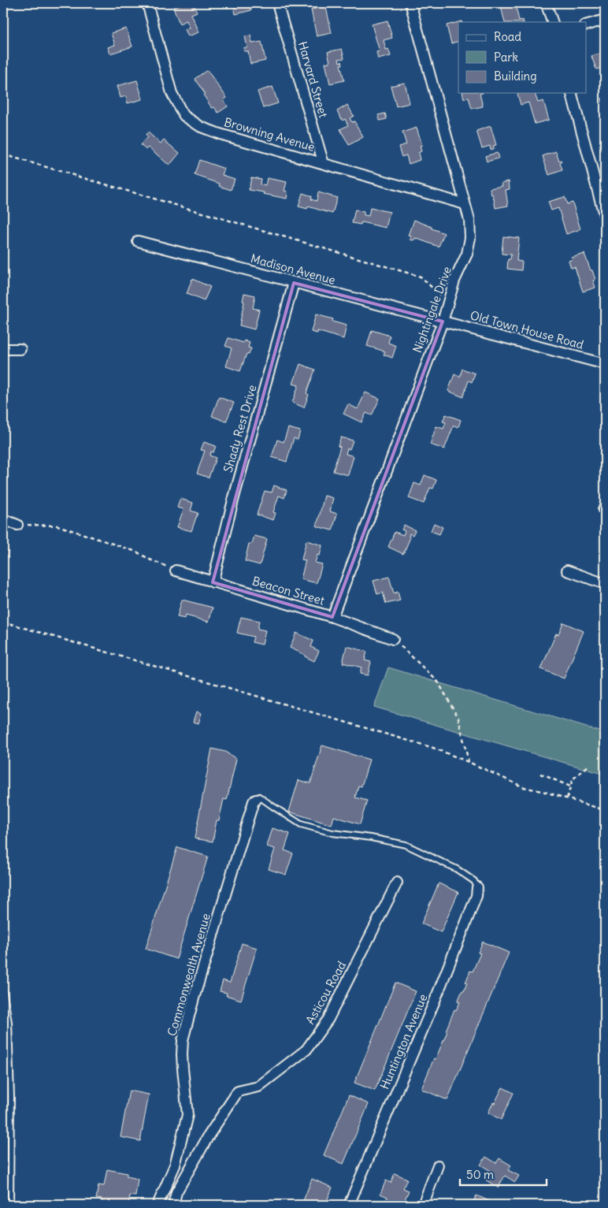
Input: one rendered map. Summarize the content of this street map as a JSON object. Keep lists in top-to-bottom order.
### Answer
{
  "streets": {
    "street": [
      "Harvard Street",
      "Browning Avenue",
      "Madison Avenue",
      "Nightingale Drive",
      "Old Town House Road",
      "Shady Rest Drive",
      "Beacon Street",
      "Commonwealth Avenue",
      "Asticou Road",
      "Huntington Avenue"
    ]
  },
  "crossings": [
    ["Harvard Street", "Browning Avenue"],
    ["Browning Avenue", "Nightingale Drive"],
    ["Madison Avenue", "Nightingale Drive"],
    ["Madison Avenue", "Old Town House Road"],
    ["Madison Avenue", "Shady Rest Drive"],
    ["Nightingale Drive", "Old Town House Road"],
    ["Nightingale Drive", "Beacon Street"],
    ["Shady Rest Drive", "Beacon Street"]
  ],
  "legend": ["Road", "Park", "Building"],
  "scale_bar": "50 m"
}
